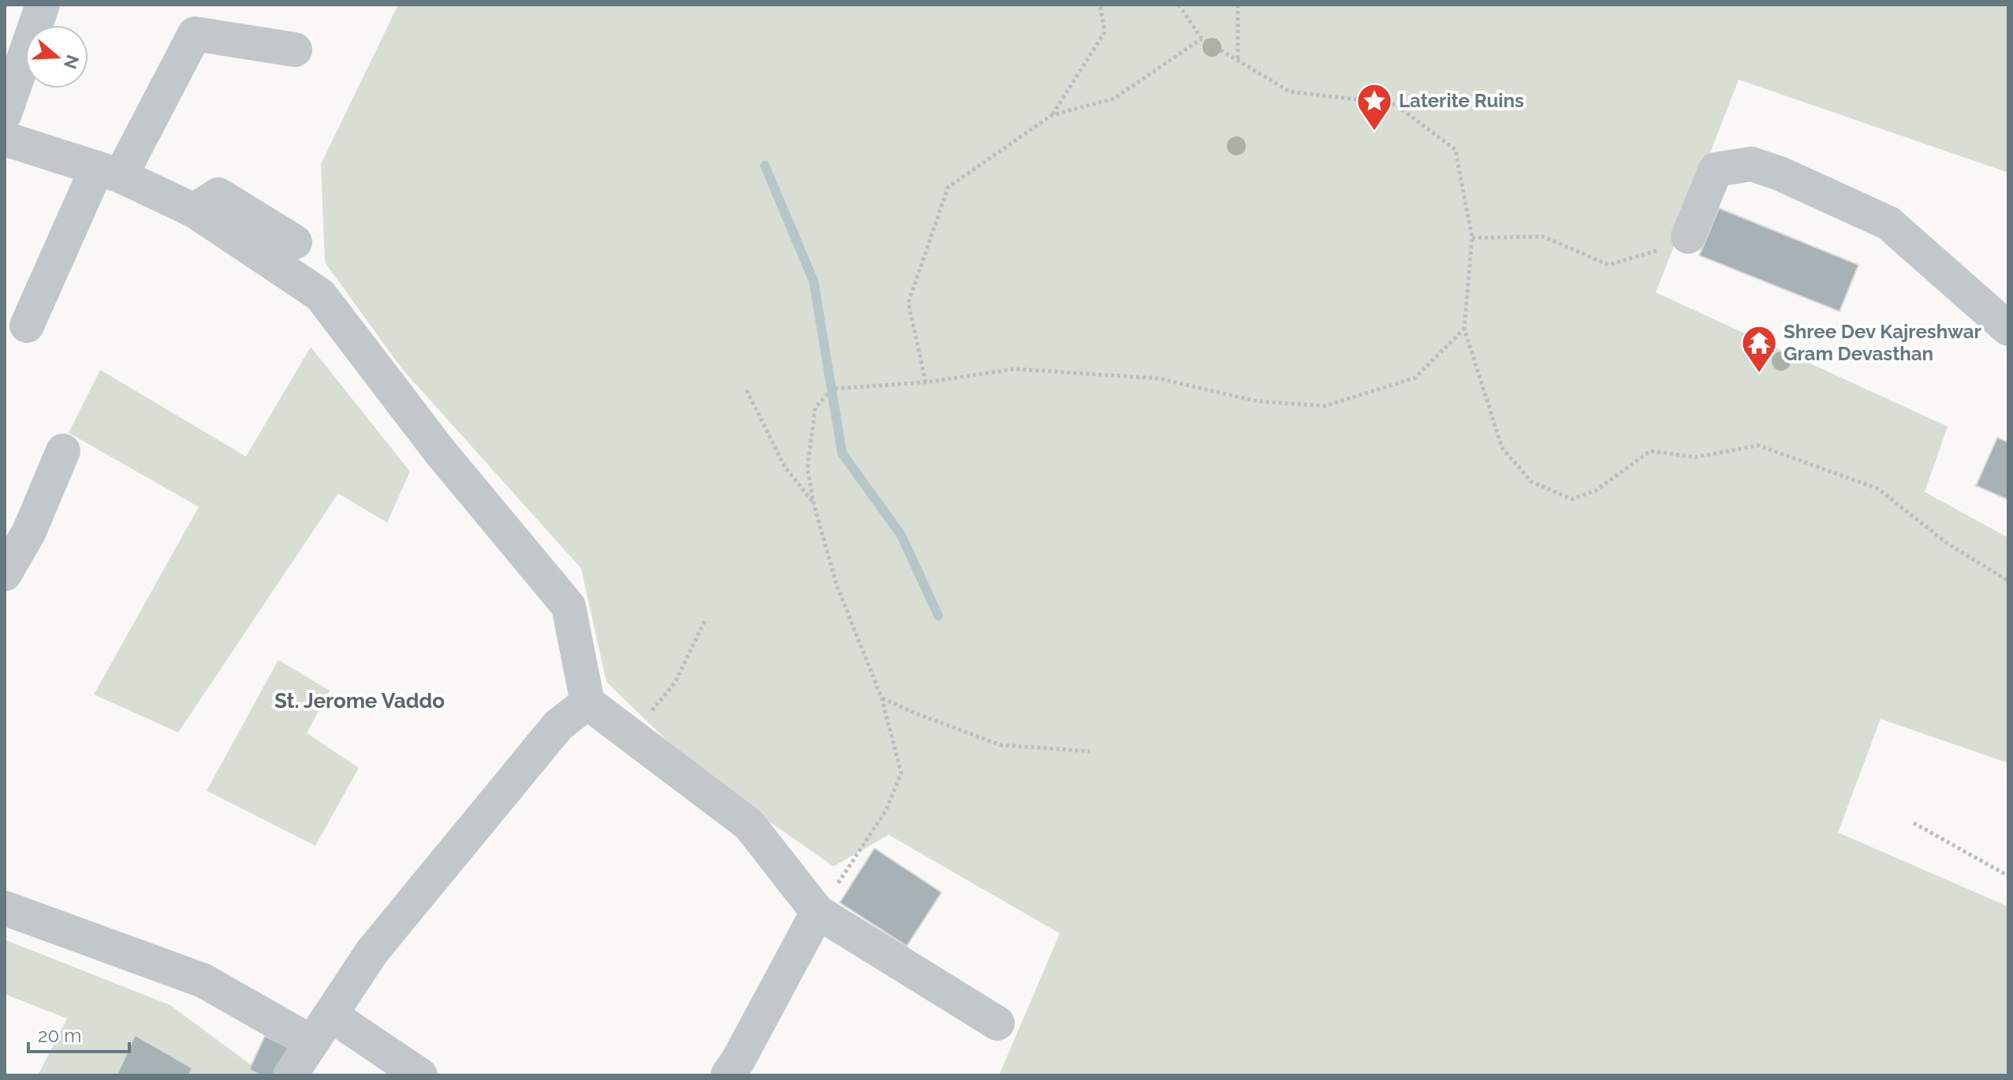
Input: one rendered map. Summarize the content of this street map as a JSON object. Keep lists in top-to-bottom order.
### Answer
{
  "districts": ["St. Jerome Vaddo"],
  "places": {
    "place": ["Laterite Ruins"],
    "temple": ["Shree Dev Kajreshwar Gram Devasthan"]
  },
  "scale_bar": "20 m",
  "north": "right"
}
